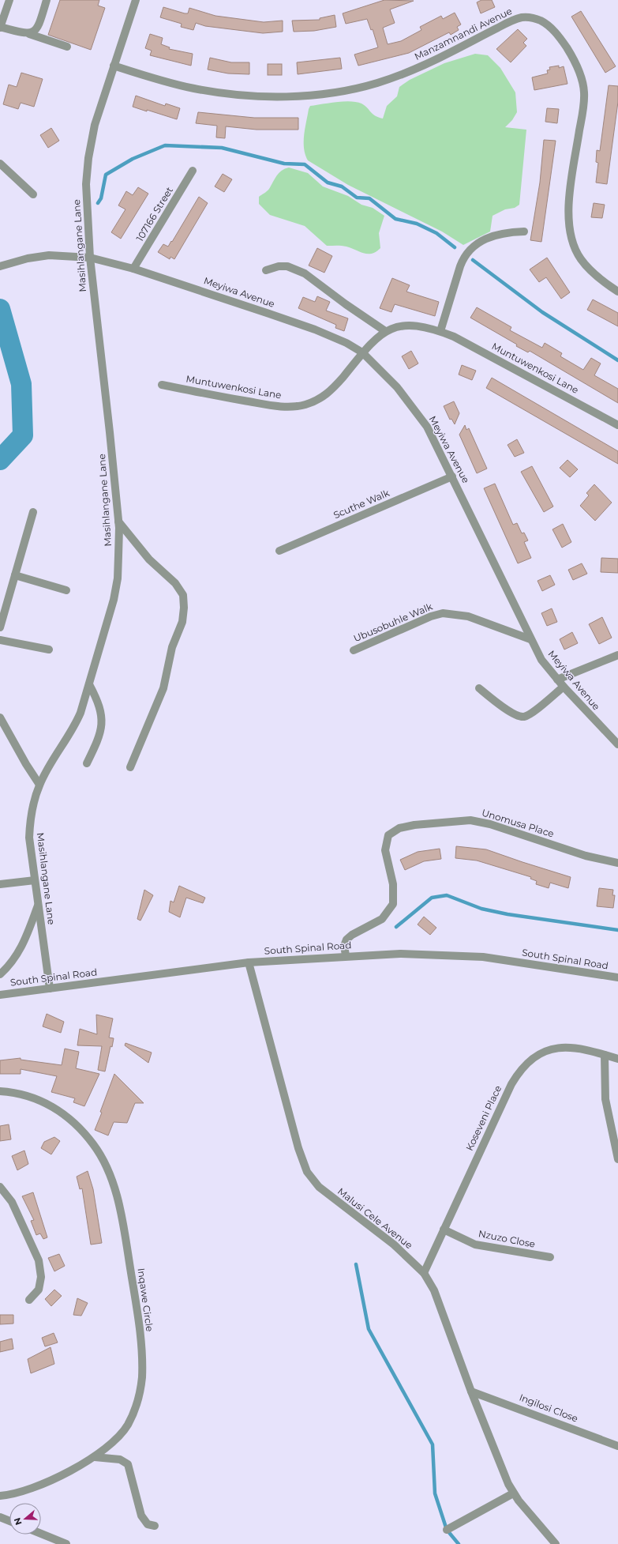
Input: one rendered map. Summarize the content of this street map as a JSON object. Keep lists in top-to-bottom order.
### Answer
{
  "streets": {
    "street": [
      "Manzamnandi Avenue",
      "107166 Street",
      "Masihlangane Lane",
      "Meyiwa Avenue",
      "Muntuwenkosi Lane",
      "Scuthe Walk",
      "Ubusobuhle Walk",
      "Unomusa Place",
      "South Spinal Road",
      "Koseveni Place",
      "Malusi Cele Avenue",
      "Nzuzo Close",
      "Inqawe Circle",
      "Ingilosi Close"
    ]
  },
  "crossings": [
    ["Manzamnandi Avenue", "Masihlangane Lane"],
    ["107166 Street", "Meyiwa Avenue"],
    ["Masihlangane Lane", "Meyiwa Avenue"],
    ["Masihlangane Lane", "South Spinal Road"],
    ["Meyiwa Avenue", "Muntuwenkosi Lane"],
    ["Meyiwa Avenue", "Scuthe Walk"],
    ["Meyiwa Avenue", "Ubusobuhle Walk"],
    ["Unomusa Place", "South Spinal Road"],
    ["South Spinal Road", "Malusi Cele Avenue"],
    ["Koseveni Place", "Malusi Cele Avenue"],
    ["Koseveni Place", "Nzuzo Close"],
    ["Malusi Cele Avenue", "Ingilosi Close"]
  ],
  "north": "left"
}
